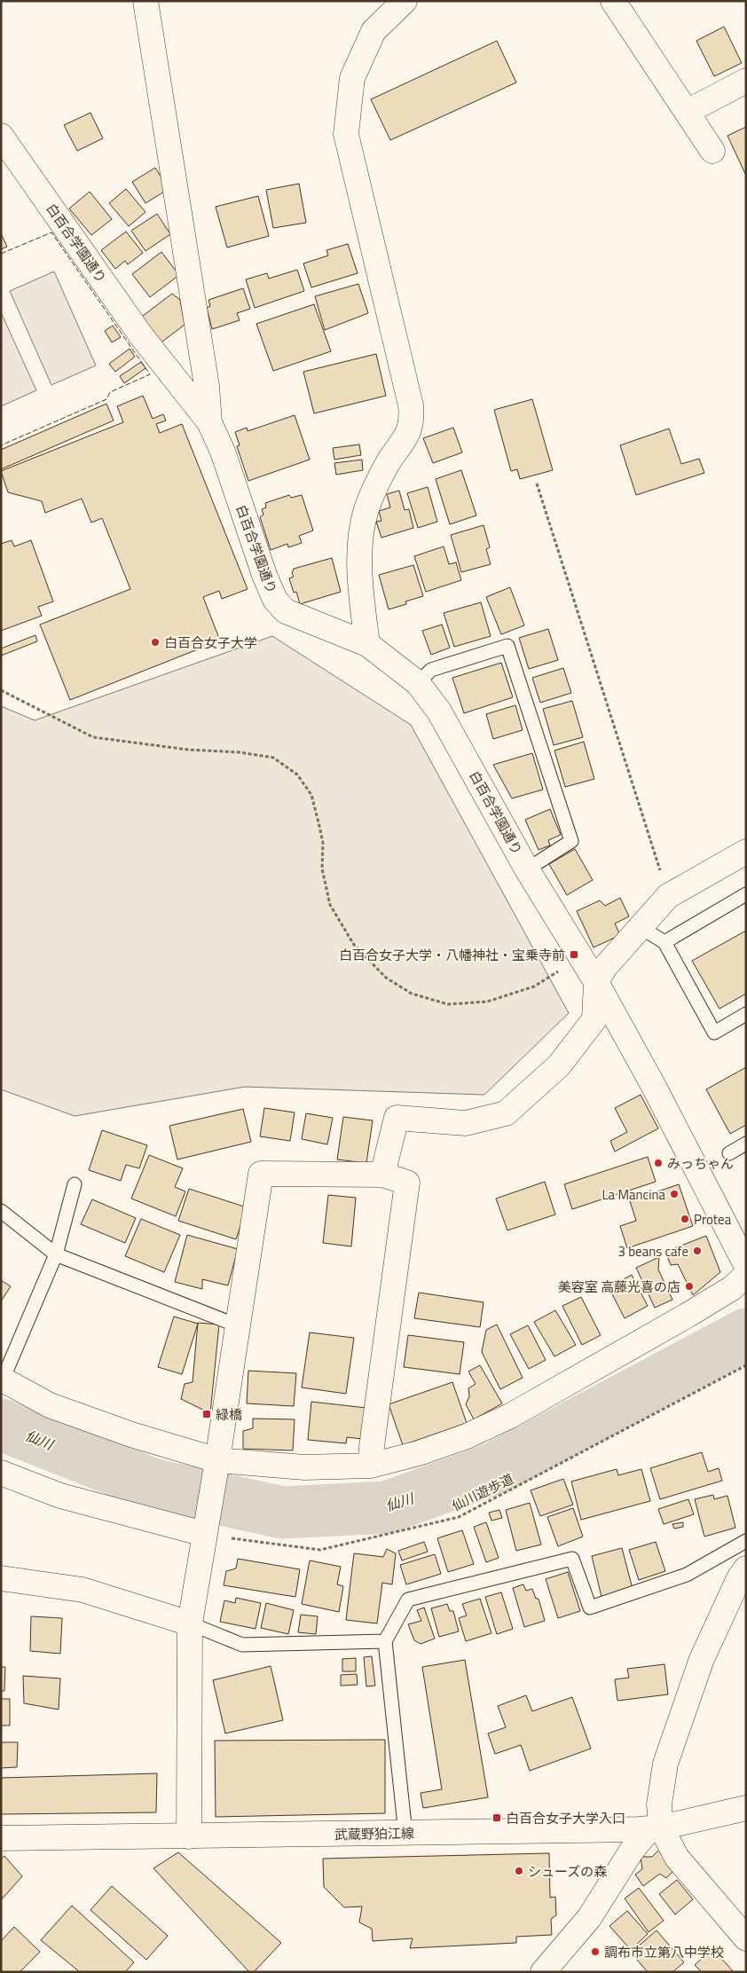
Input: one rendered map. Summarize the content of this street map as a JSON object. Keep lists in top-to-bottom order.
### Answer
{
  "streets": {
    "street": ["白百合学園通り", "武蔵野狛江線"],
    "path": ["仙川遊歩道"]
  },
  "water": ["仙川"],
  "places": {
    "other": [
      "白百合女子大学",
      "みっちゃん",
      "La Mancina",
      "Protea",
      "3 beans cafe",
      "美容室 高藤光喜の店",
      "シューズの森",
      "調布市立第八中学校"
    ],
    "transit": ["白百合女子大学・八幡神社・宝乗寺前", "緑橋", "白百合女子大学入口"]
  }
}
